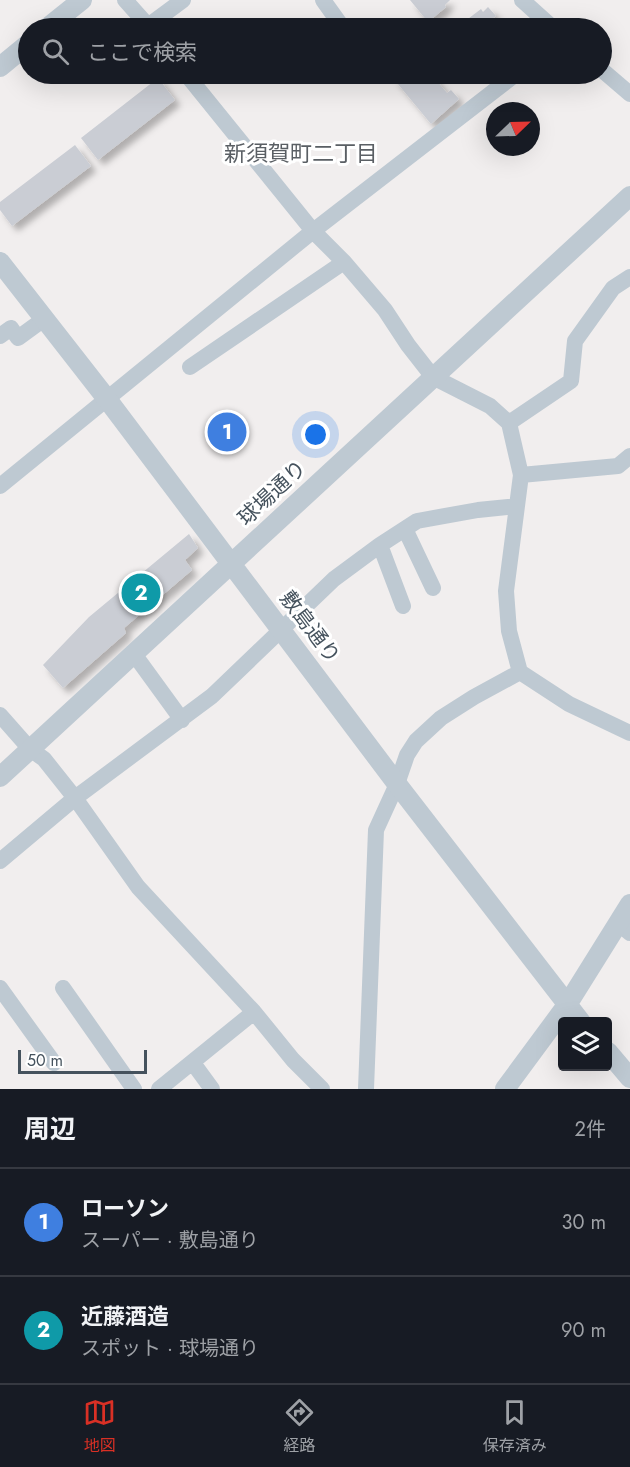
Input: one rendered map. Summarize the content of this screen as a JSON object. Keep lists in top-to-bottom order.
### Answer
{
  "streets": {
    "street": ["球場通り", "敷島通り"]
  },
  "crossings": [
    ["球場通り", "敷島通り"]
  ],
  "districts": ["新須賀町二丁目"],
  "scale_bar": "50 m",
  "north": "top right",
  "page": {
    "search": "ここで検索",
    "pins": ["1", "2"],
    "scale": "50 m",
    "heading": ["周辺", "2件"],
    "list": [
      {
        "mark": "1",
        "name": "ローソン",
        "note": "スーパー · 敷島通り",
        "value": "30 m"
      },
      {
        "mark": "2",
        "name": "近藤酒造",
        "note": "スポット · 球場通り",
        "value": "90 m"
      }
    ],
    "nav": ["地図", "経路", "保存済み"]
  }
}
